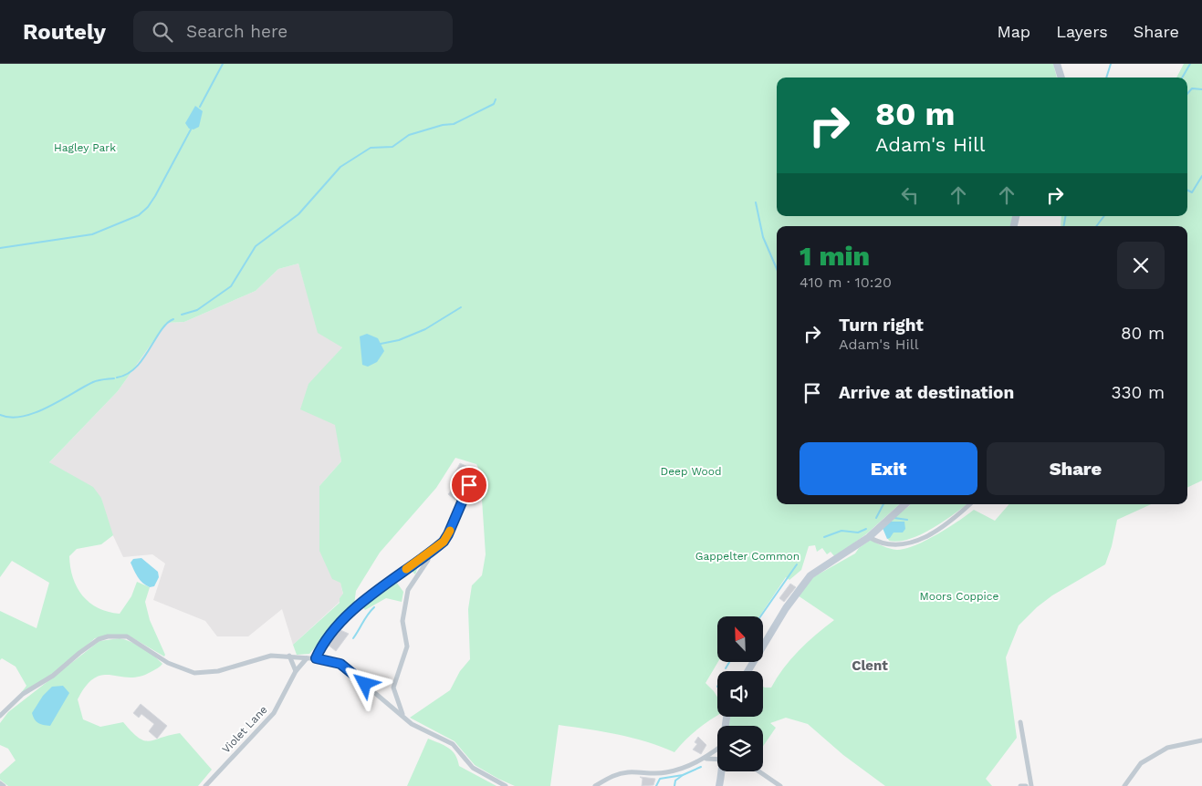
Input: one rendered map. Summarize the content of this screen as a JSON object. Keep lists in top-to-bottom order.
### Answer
{
  "streets": {
    "street": ["Violet Lane"]
  },
  "districts": ["Clent"],
  "parks": [
    "Hagley Park",
    "Deep Wood",
    "Gappelter Common",
    "Moors Coppice"
  ],
  "north": "top left",
  "page": {
    "header": "Routely",
    "search": "Search here",
    "nav": ["Map", "Layers", "Share"],
    "turn": ["80 m", "Adam's Hill"],
    "heading": ["1 min", "410 m · 10:20"],
    "list": [
      {
        "name": "Turn right",
        "note": "Adam's Hill",
        "value": "80 m"
      },
      {
        "name": "Arrive at destination",
        "value": "330 m"
      }
    ],
    "buttons": ["Exit", "Share"]
  }
}
